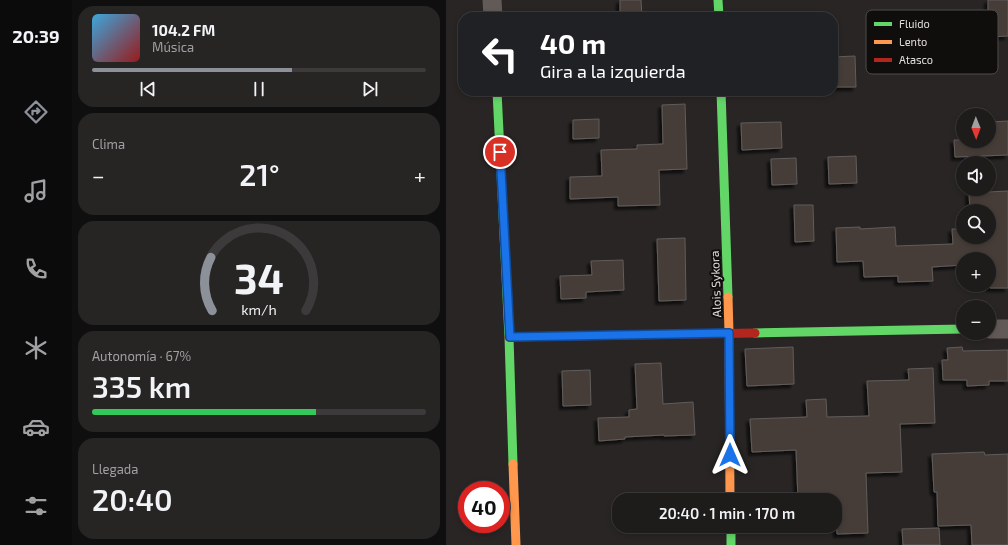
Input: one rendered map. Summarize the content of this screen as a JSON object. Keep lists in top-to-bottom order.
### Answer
{
  "streets": {
    "street": ["Alois Sykora"]
  },
  "legend": ["Fluido", "Lento", "Atasco"],
  "north": "bottom",
  "page": {
    "tabs": "20:39",
    "turn": ["40 m", "Gira a la izquierda"],
    "song": ["104.2 FM", "Música"],
    "map_buttons": ["+", "−"],
    "tile": [
      "Clima",
      ["Autonomía · 67%", "335 km"],
      ["Llegada", "20:40"]
    ],
    "heat": ["−", "21°", "+"],
    "limit": "40",
    "trip": "20:40 · 1 min · 170 m",
    "gauge": ["34", "km/h"]
  }
}
